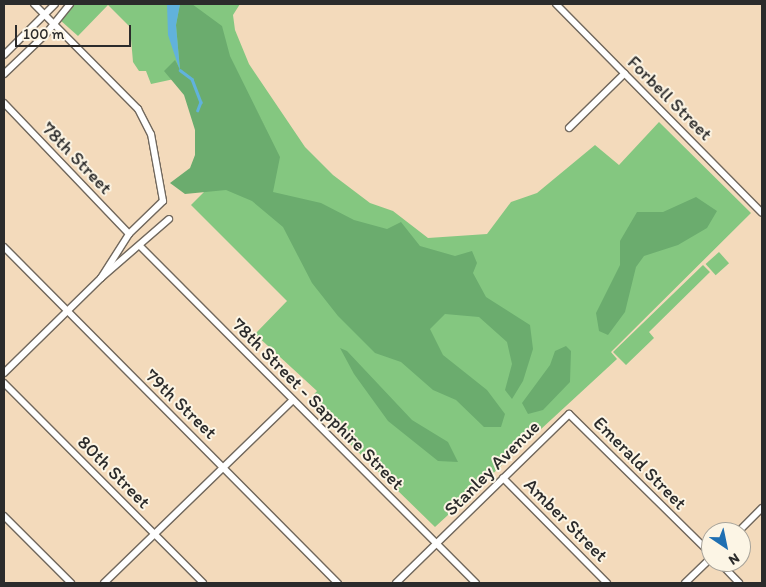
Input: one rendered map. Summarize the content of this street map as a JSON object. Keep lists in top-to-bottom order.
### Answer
{
  "streets": {
    "street": [
      "Forbell Street",
      "78th Street",
      "79th Street",
      "78th Street - Sapphire Street",
      "Emerald Street",
      "Stanley Avenue",
      "80th Street",
      "Amber Street"
    ]
  },
  "crossings": [
    ["78th Street - Sapphire Street", "Stanley Avenue"],
    ["Emerald Street", "Stanley Avenue"],
    ["Stanley Avenue", "Amber Street"]
  ],
  "scale_bar": "100 m",
  "north": "bottom right"
}
